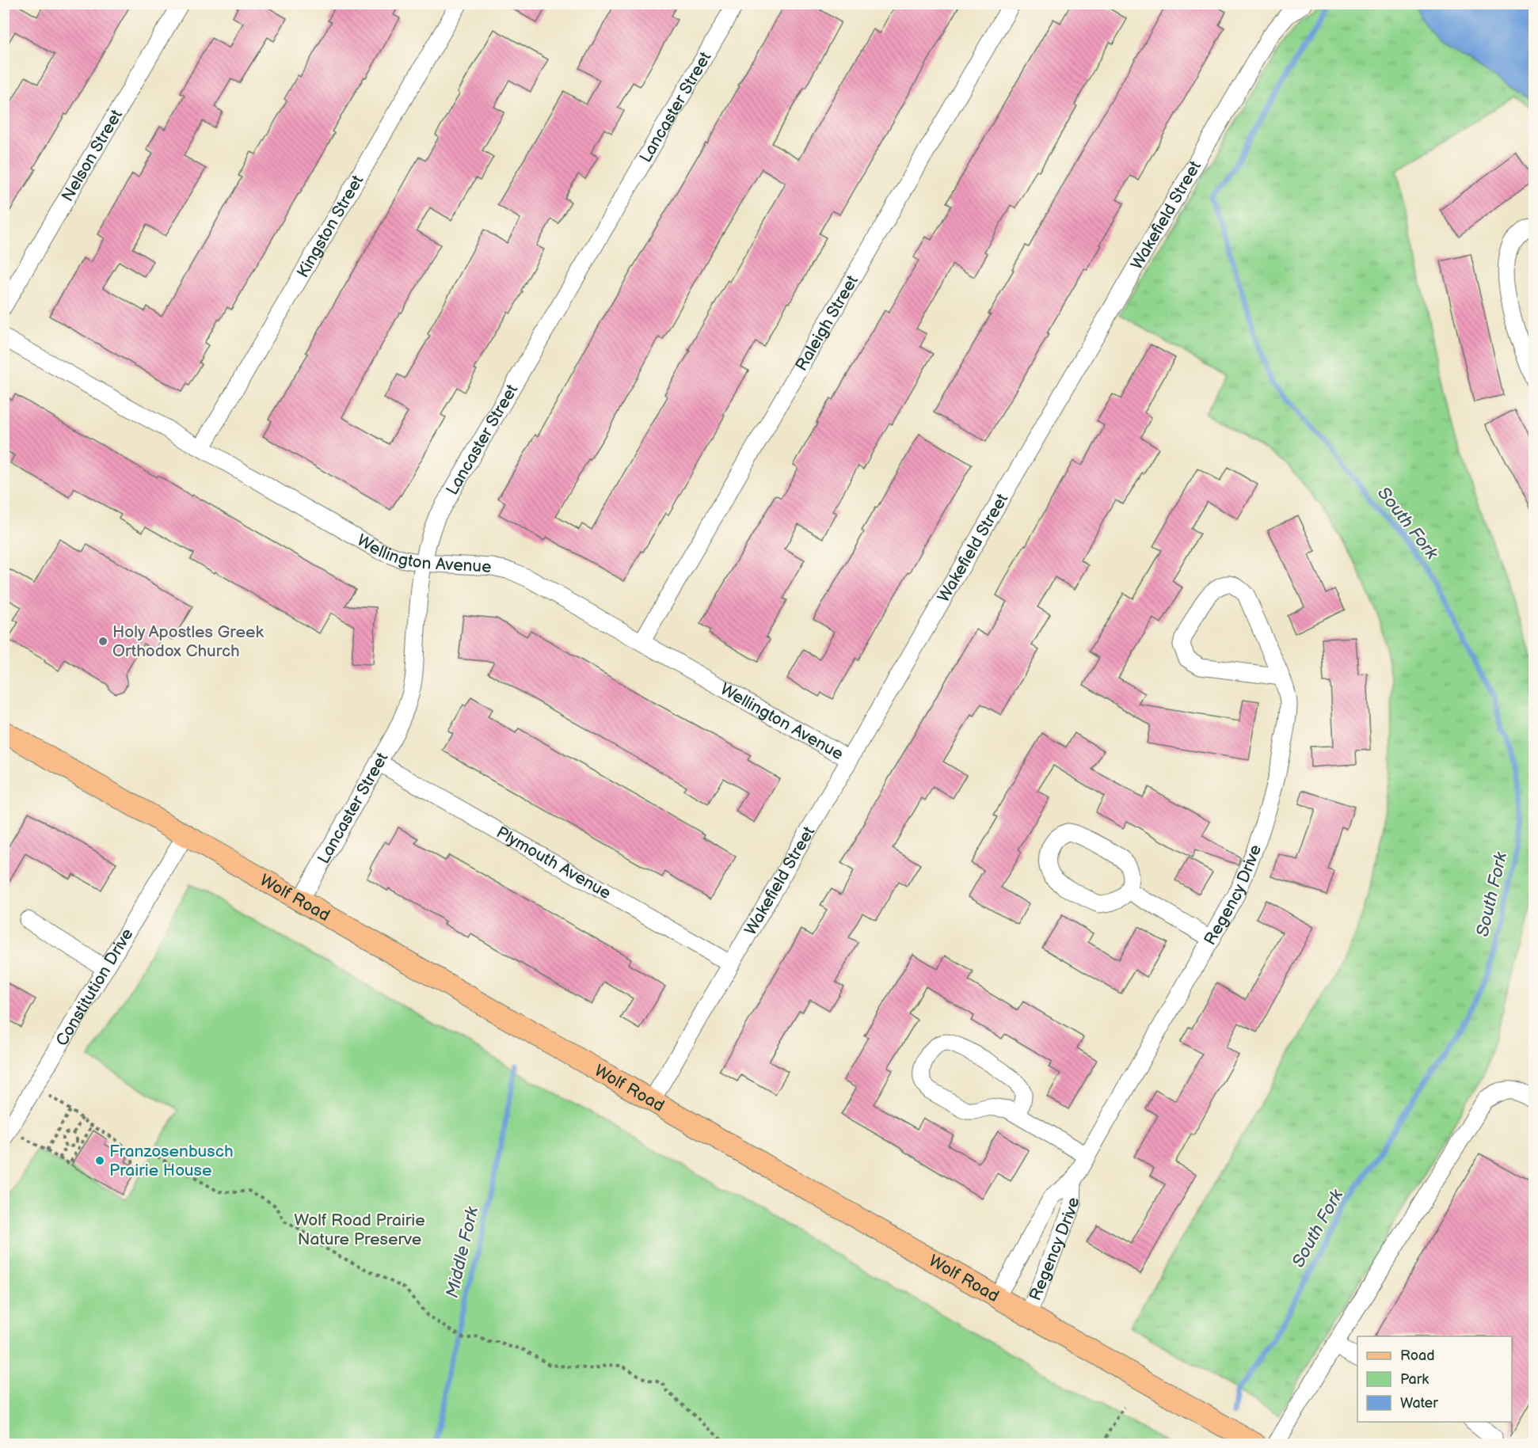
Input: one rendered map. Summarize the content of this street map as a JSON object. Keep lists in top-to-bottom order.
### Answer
{
  "streets": {
    "main road": ["Wolf Road"],
    "street": [
      "Lancaster Street",
      "Nelson Street",
      "Wakefield Street",
      "Kingston Street",
      "Raleigh Street",
      "Wellington Avenue",
      "Plymouth Avenue",
      "Regency Drive",
      "Constitution Drive"
    ]
  },
  "crossings": [
    ["Lancaster Street", "Wellington Avenue"],
    ["Lancaster Street", "Plymouth Avenue"],
    ["Lancaster Street", "Wolf Road"],
    ["Wakefield Street", "Wellington Avenue"],
    ["Wakefield Street", "Plymouth Avenue"],
    ["Wakefield Street", "Wolf Road"],
    ["Kingston Street", "Wellington Avenue"],
    ["Raleigh Street", "Wellington Avenue"],
    ["Regency Drive", "Wolf Road"],
    ["Wolf Road", "Constitution Drive"]
  ],
  "water": ["South Fork", "Middle Fork"],
  "parks": ["Wolf Road Prairie Nature Preserve"],
  "places": ["Holy Apostles Greek Orthodox Church", "Franzosenbusch Prairie House"],
  "legend": ["Road", "Park", "Water"]
}
